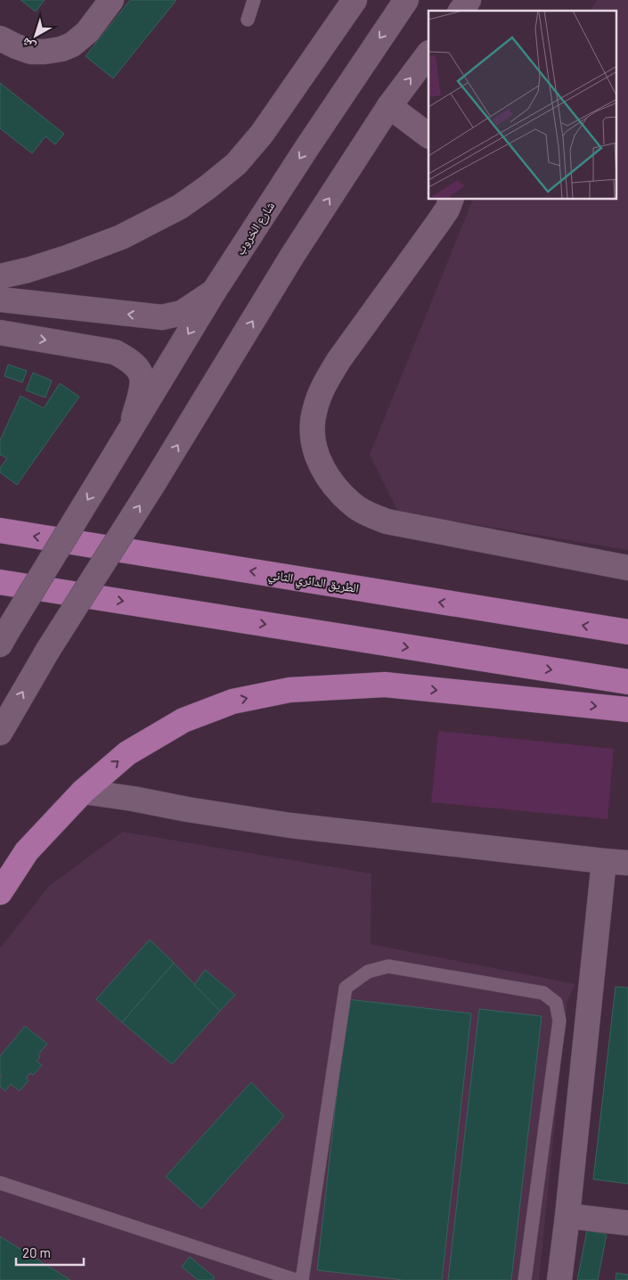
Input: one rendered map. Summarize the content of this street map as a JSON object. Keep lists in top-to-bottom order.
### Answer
{
  "streets": {
    "highway": ["الطريق الدائري الثاني"],
    "street": ["شارع الخروب"]
  },
  "scale_bar": "20 m",
  "north": "bottom left"
}
